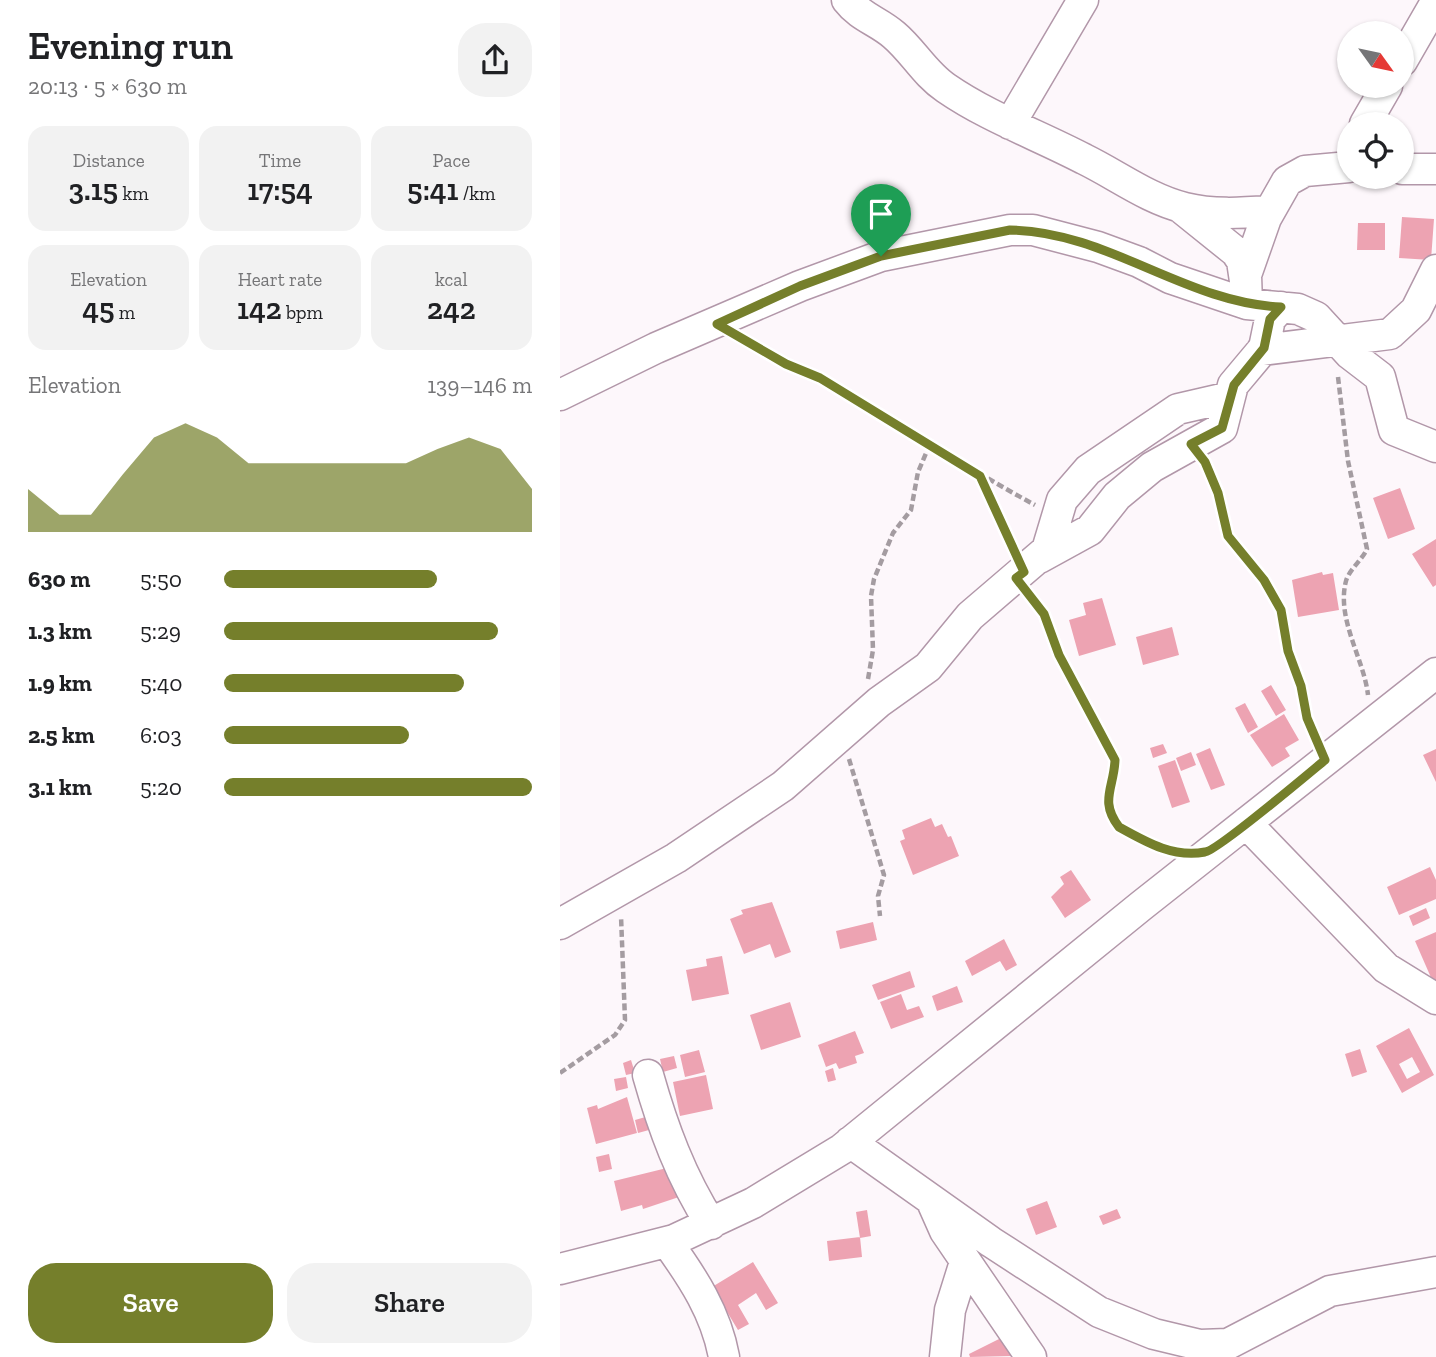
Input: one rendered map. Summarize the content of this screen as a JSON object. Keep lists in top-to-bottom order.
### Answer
{
  "north": "bottom right",
  "page": {
    "heading": ["Evening run", "20:13 · 5 × 630 m"],
    "stats": [
      ["Distance", "3.15 km"],
      ["Time", "17:54"],
      ["Pace", "5:41 /km"],
      ["Elevation", "45 m"],
      ["Heart rate", "142 bpm"],
      ["kcal", "242"]
    ],
    "chart": ["Elevation", "139–146 m"],
    "list": [
      {
        "name": "630 m",
        "note": "5:50"
      },
      {
        "name": "1.3 km",
        "note": "5:29"
      },
      {
        "name": "1.9 km",
        "note": "5:40"
      },
      {
        "name": "2.5 km",
        "note": "6:03"
      },
      {
        "name": "3.1 km",
        "note": "5:20"
      }
    ],
    "buttons": ["Save", "Share"]
  }
}
